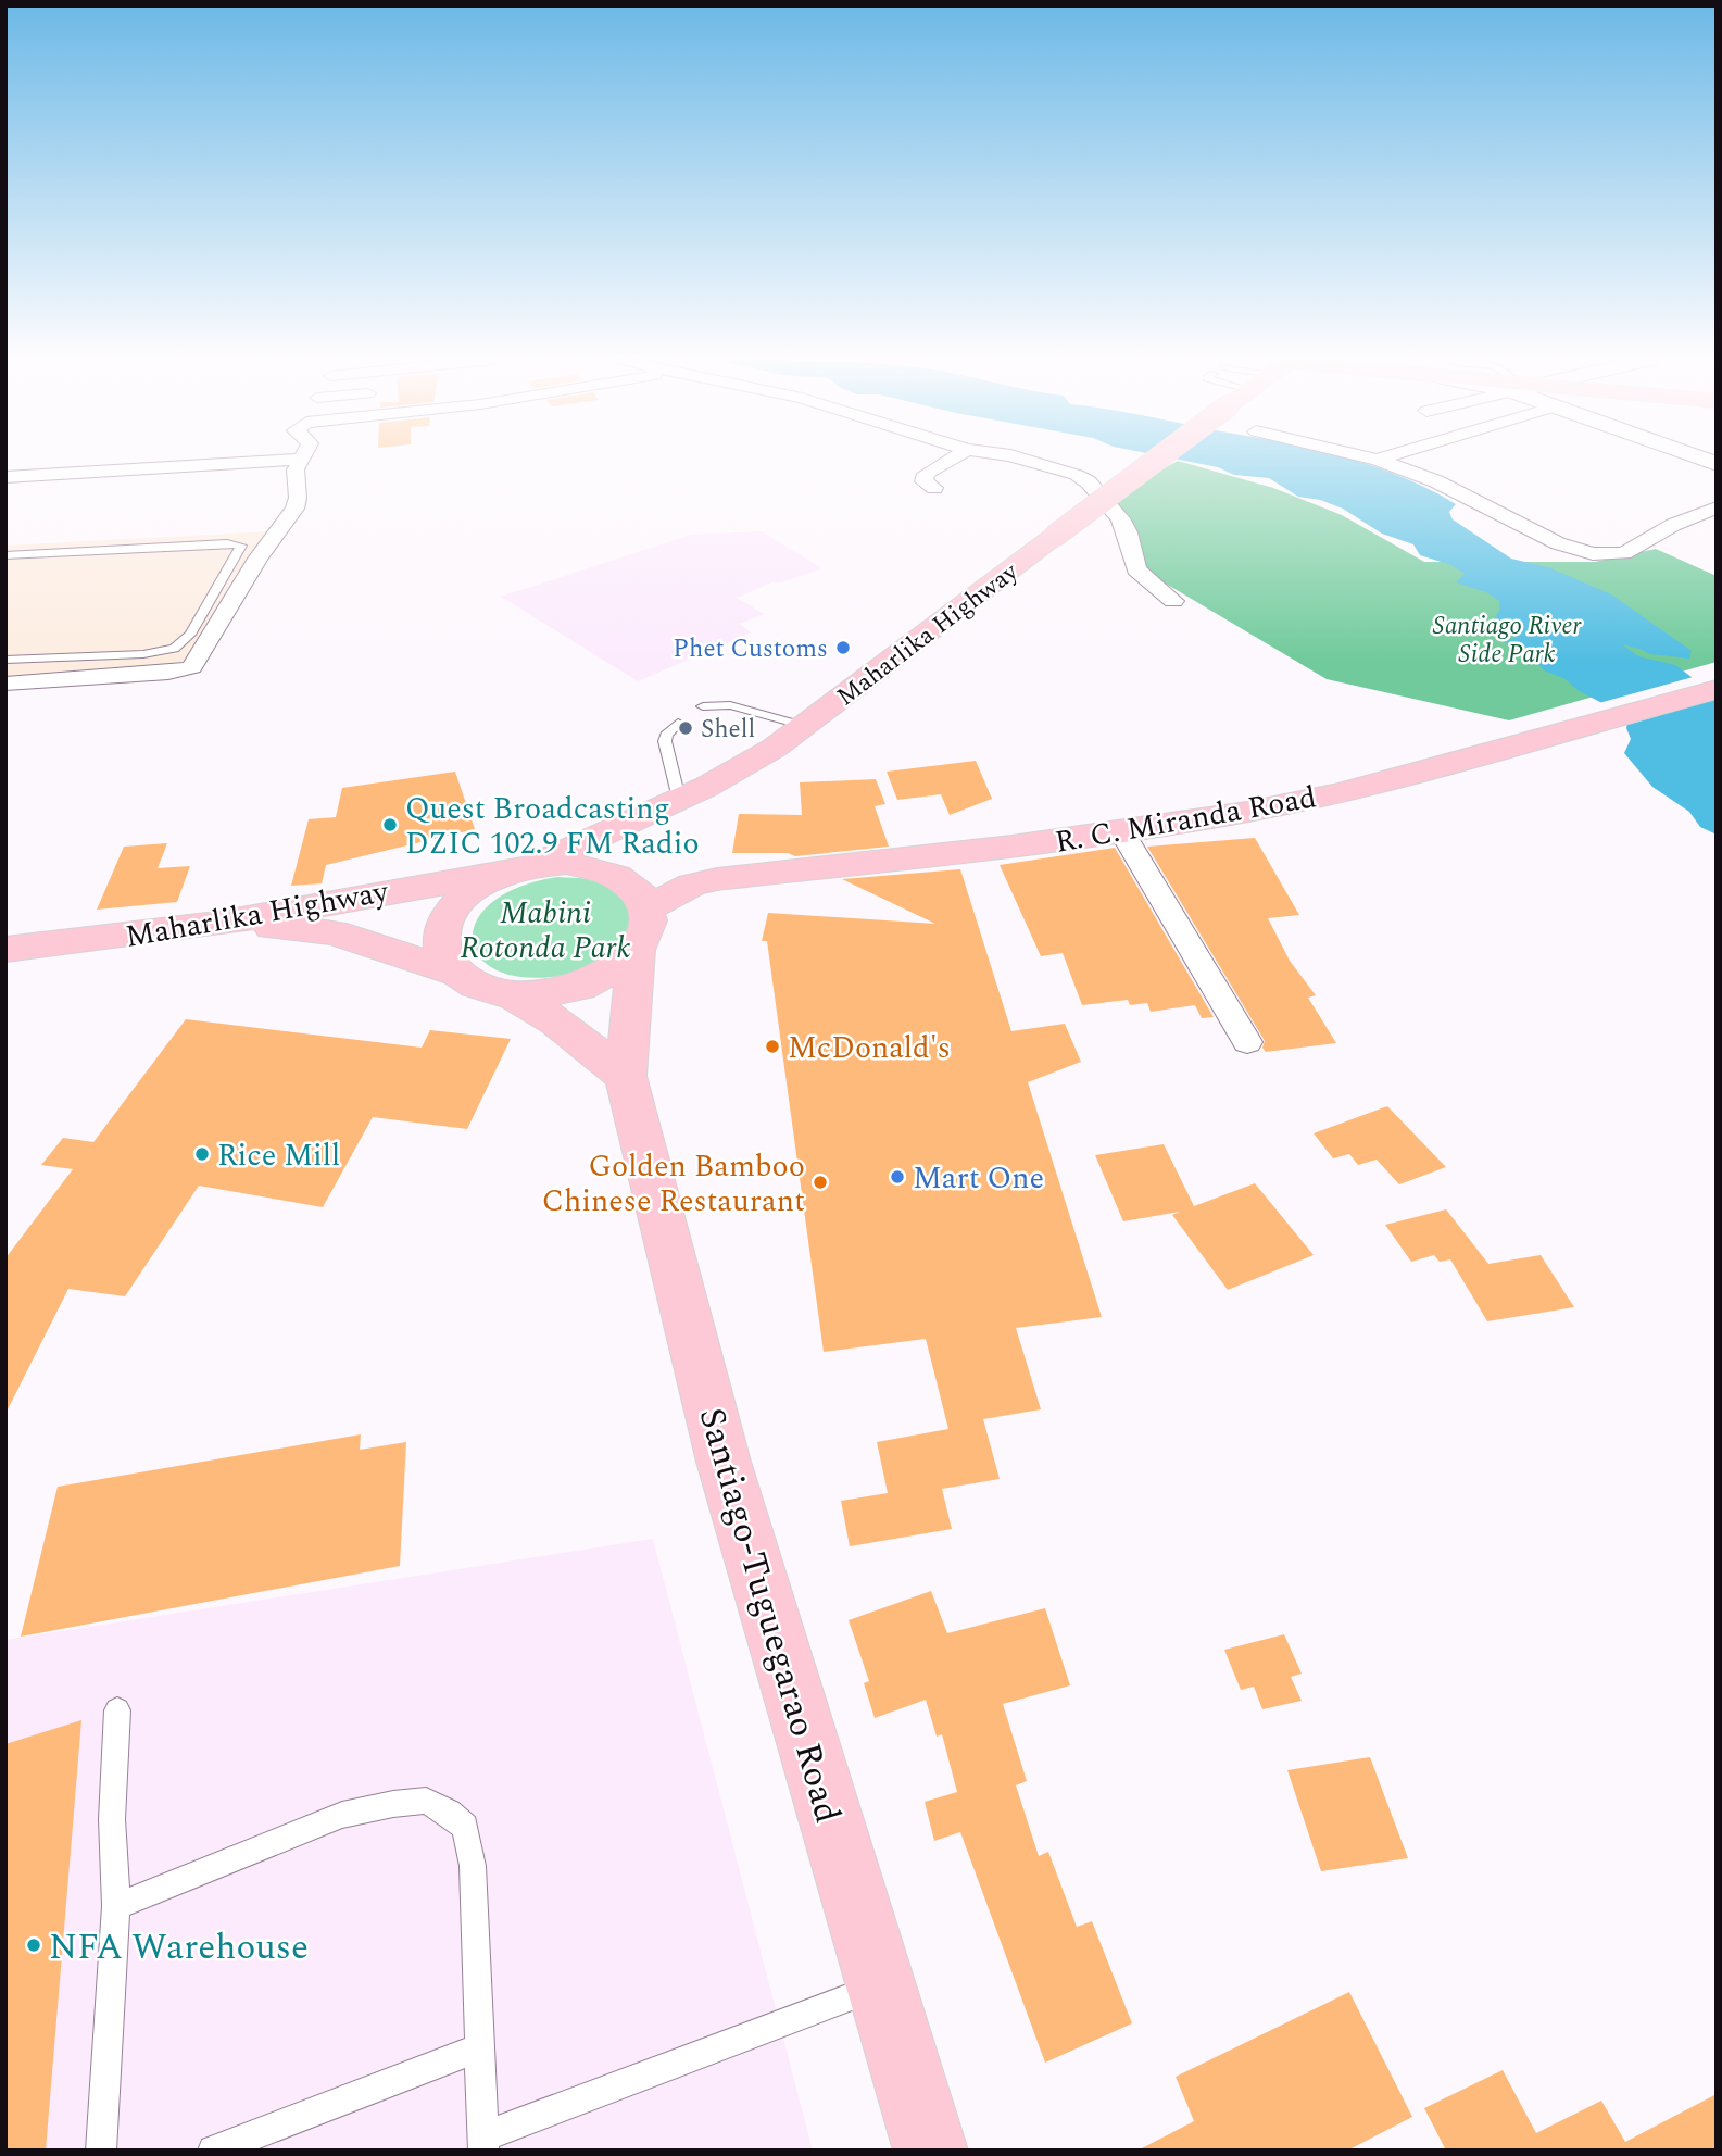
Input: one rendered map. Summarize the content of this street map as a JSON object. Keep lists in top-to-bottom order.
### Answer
{
  "streets": {
    "main road": ["Maharlika Highway", "R. C. Miranda Road", "Santiago-Tuguegarao Road"]
  },
  "crossings": [
    ["Maharlika Highway", "R. C. Miranda Road"],
    ["Maharlika Highway", "Santiago-Tuguegarao Road"],
    ["R. C. Miranda Road", "Santiago-Tuguegarao Road"]
  ],
  "parks": ["Santiago River Side Park", "Mabini Rotonda Park"],
  "places": [
    "Phet Customs",
    "Shell",
    "Quest Broadcasting DZIC 102.9 FM Radio",
    "McDonald's",
    "Rice Mill",
    "Mart One",
    "Golden Bamboo Chinese Restaurant",
    "NFA Warehouse"
  ]
}
